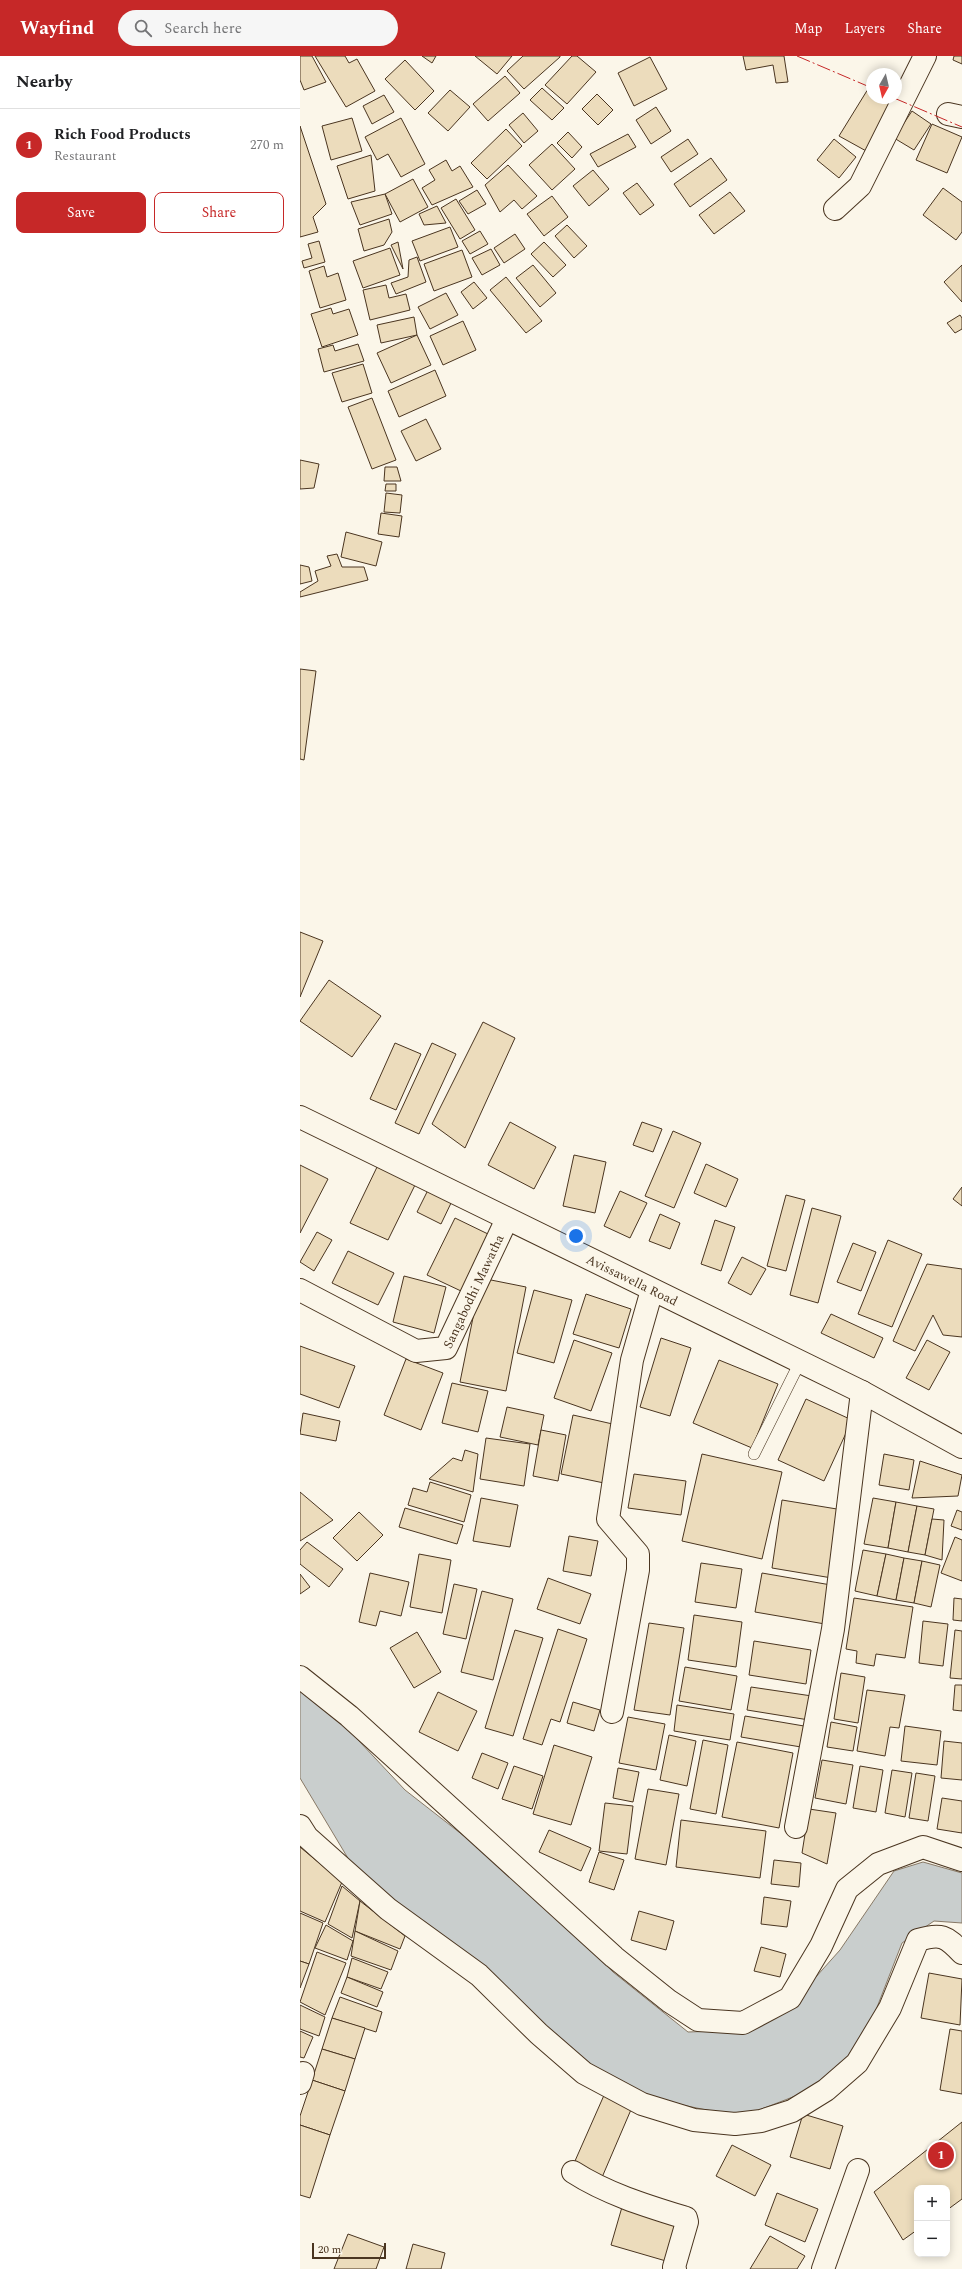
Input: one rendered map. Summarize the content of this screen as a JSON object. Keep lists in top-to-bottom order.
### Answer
{
  "streets": {
    "street": ["Avissawella Road", "Sangabodhi Mawatha"]
  },
  "crossings": [
    ["Avissawella Road", "Sangabodhi Mawatha"]
  ],
  "scale_bar": "20 m",
  "north": "bottom",
  "page": {
    "header": "Wayfind",
    "search": "Search here",
    "nav": ["Map", "Layers", "Share"],
    "heading": "Nearby",
    "list": [
      {
        "mark": "1",
        "name": "Rich Food Products",
        "note": "Restaurant",
        "value": "270 m"
      }
    ],
    "buttons": ["Save", "Share"],
    "pins": "1",
    "map_buttons": ["+", "−"],
    "scale": "20 m"
  }
}
